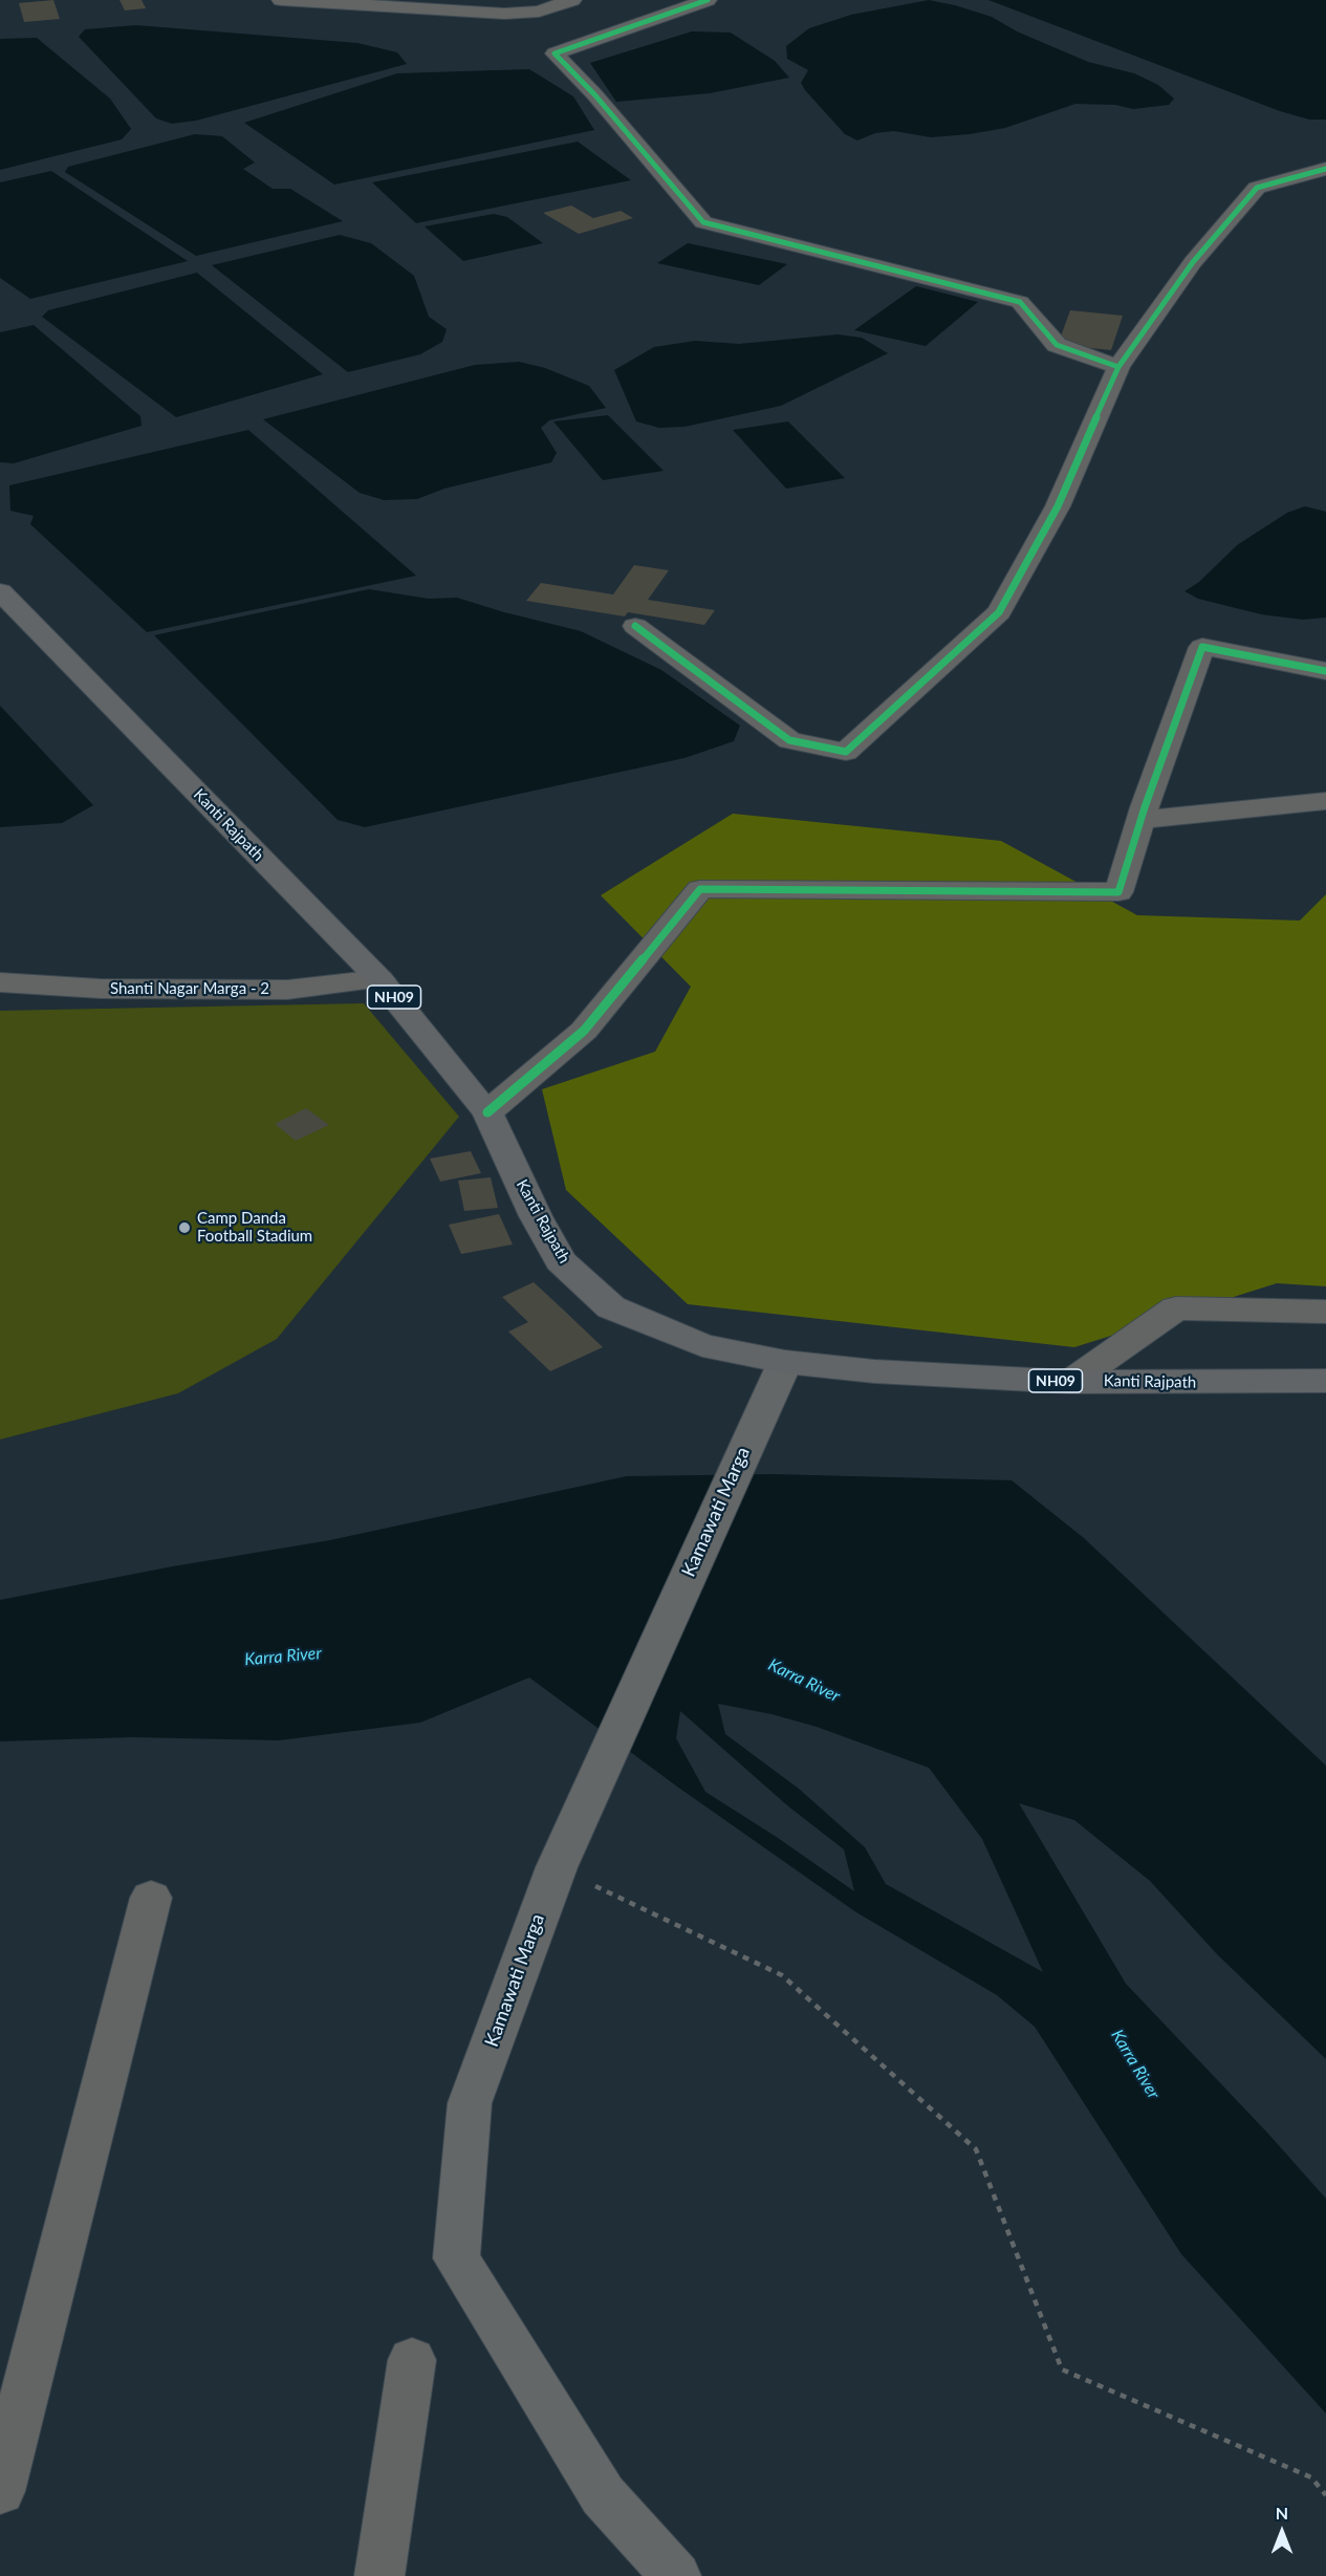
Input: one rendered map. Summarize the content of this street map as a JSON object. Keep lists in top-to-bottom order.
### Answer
{
  "streets": {
    "main road": ["Kanti Rajpath", "NH09", "Kamawati Marga"],
    "street": ["Shanti Nagar Marga - 2"]
  },
  "crossings": [
    ["Kanti Rajpath", "Shanti Nagar Marga - 2"],
    ["Kanti Rajpath", "Kamawati Marga"]
  ],
  "water": ["Karra River"],
  "places": ["Camp Danda Football Stadium"],
  "north": "top"
}
